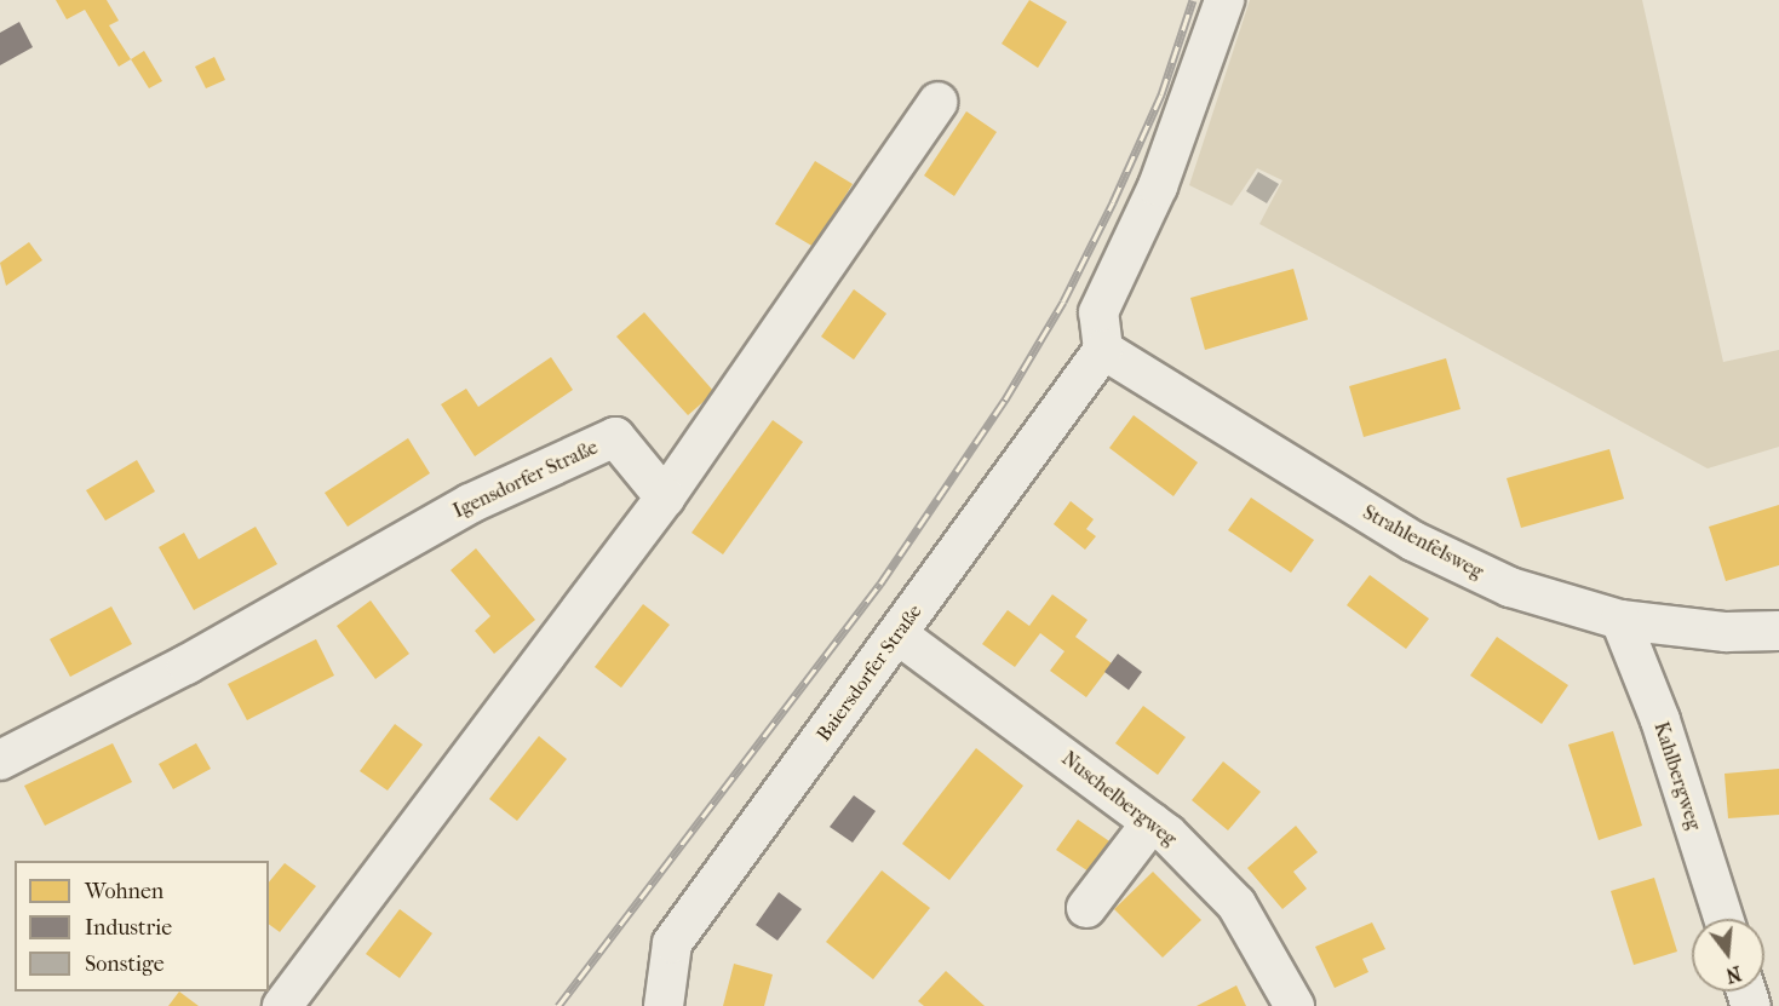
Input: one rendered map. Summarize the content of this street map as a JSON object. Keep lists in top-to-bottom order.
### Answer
{
  "streets": {
    "street": [
      "Igensdorfer Straße",
      "Strahlenfelsweg",
      "Baiersdorfer Straße",
      "Kahlbergweg",
      "Nuschelbergweg"
    ]
  },
  "crossings": [
    ["Strahlenfelsweg", "Baiersdorfer Straße"],
    ["Strahlenfelsweg", "Kahlbergweg"],
    ["Baiersdorfer Straße", "Nuschelbergweg"]
  ],
  "legend": ["Wohnen", "Industrie", "Sonstige"],
  "north": "bottom"
}
